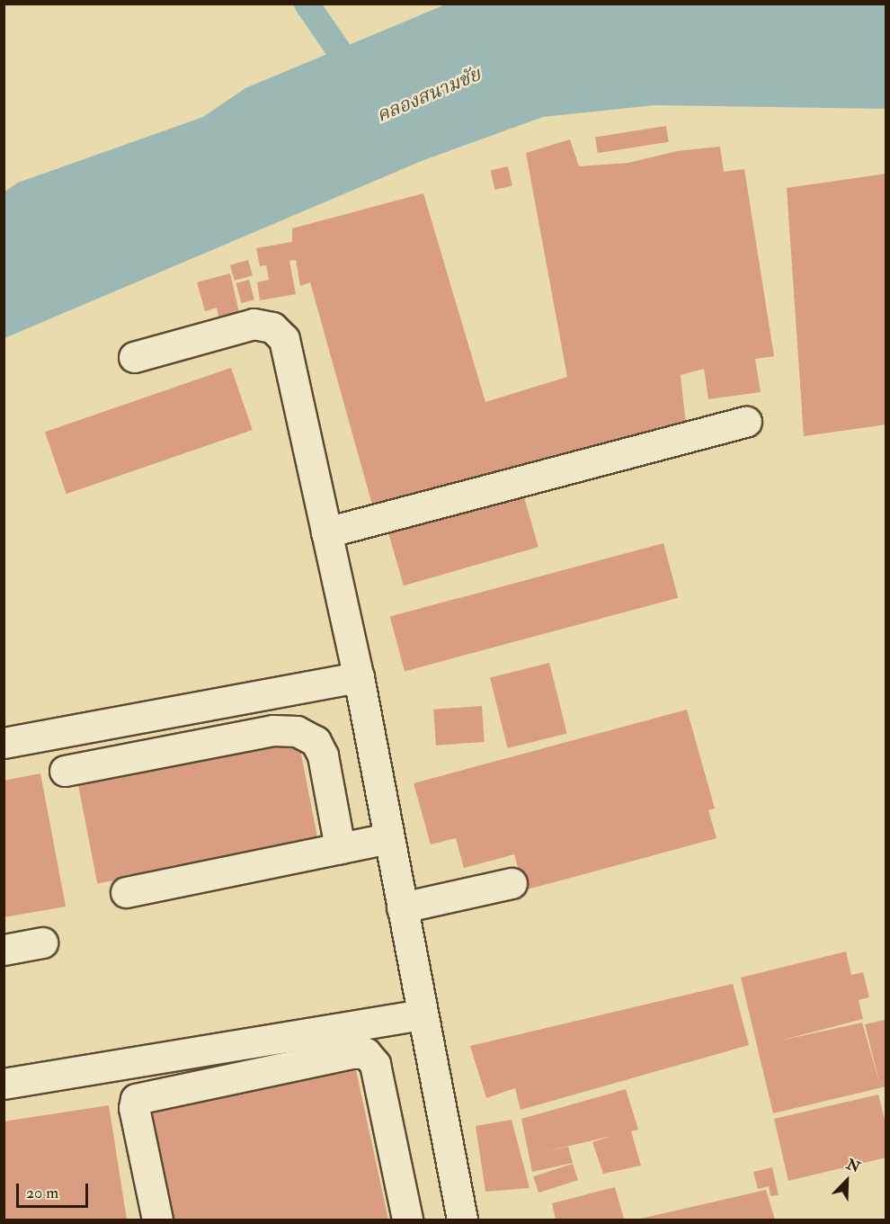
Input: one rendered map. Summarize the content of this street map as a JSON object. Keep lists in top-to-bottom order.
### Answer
{
  "water": ["คลองสนามชัย"],
  "scale_bar": "20 m",
  "north": "top right"
}
